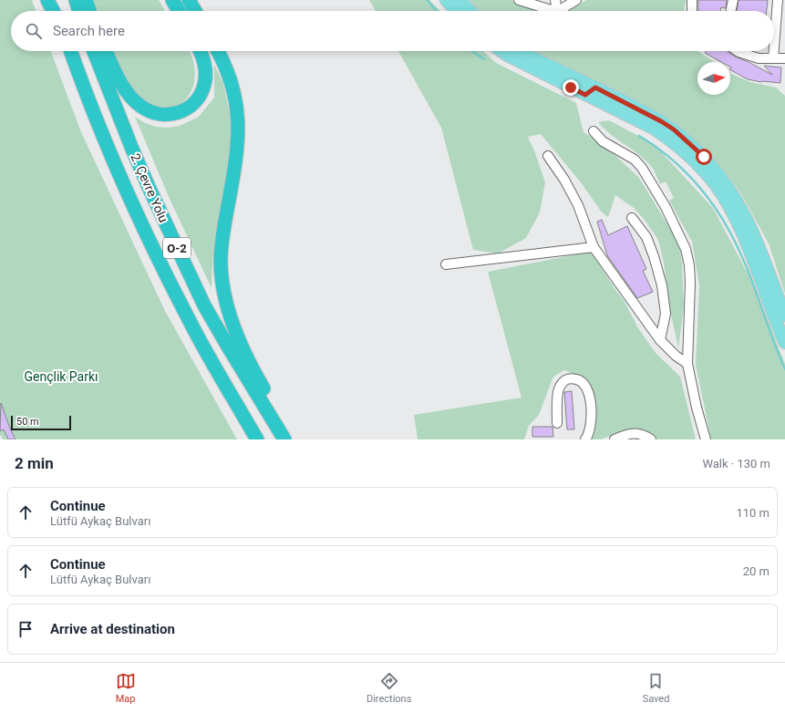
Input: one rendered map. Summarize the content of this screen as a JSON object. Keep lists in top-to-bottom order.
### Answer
{
  "streets": {
    "highway": ["2. Çevre Yolu", "O-2"]
  },
  "parks": ["Gençlik Parkı"],
  "scale_bar": "50 m",
  "north": "right",
  "page": {
    "search": "Search here",
    "scale": "50 m",
    "heading": ["2 min", "Walk · 130 m"],
    "list": [
      ["Continue", "Lütfü Aykaç Bulvarı", "110 m"],
      ["Continue", "Lütfü Aykaç Bulvarı", "20 m"],
      "Arrive at destination"
    ],
    "nav": ["Map", "Directions", "Saved"]
  }
}
